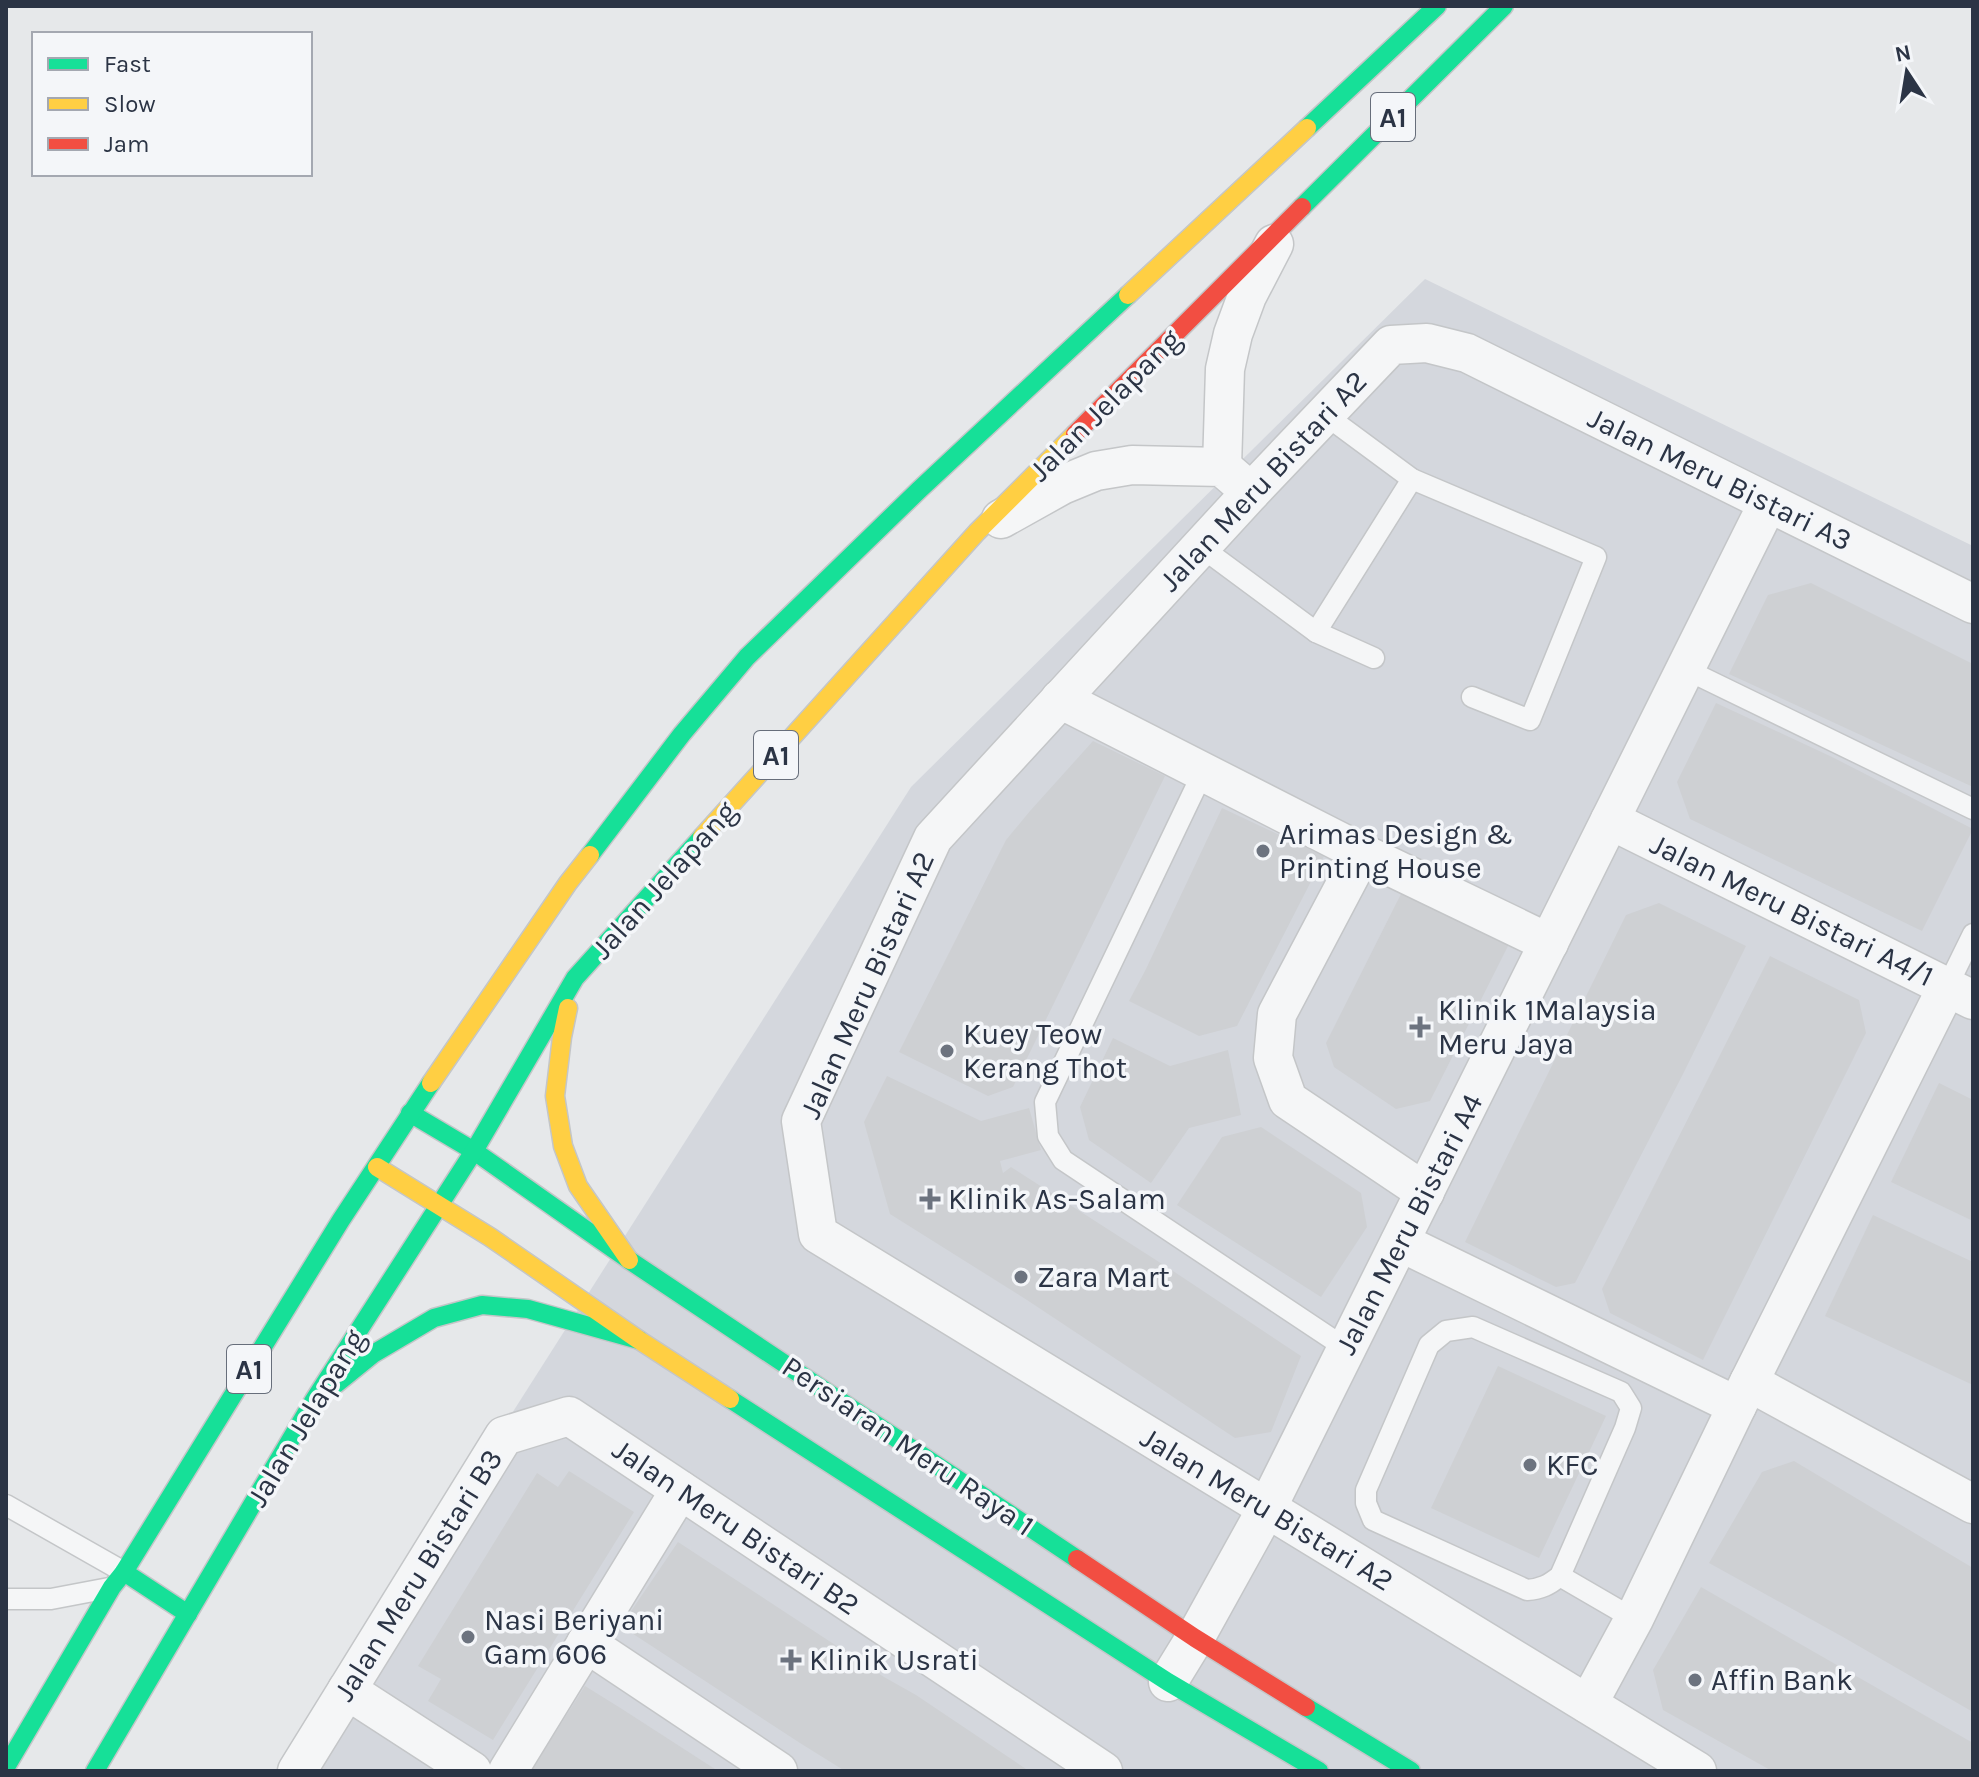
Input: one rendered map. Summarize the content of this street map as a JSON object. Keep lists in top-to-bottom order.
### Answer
{
  "streets": {
    "main road": ["A1", "Jalan Jelapang", "Persiaran Meru Raya 1"],
    "street": [
      "Jalan Meru Bistari A3",
      "Jalan Meru Bistari A2",
      "Jalan Meru Bistari A4/1",
      "Jalan Meru Bistari A4",
      "Jalan Meru Bistari B2",
      "Jalan Meru Bistari B3"
    ]
  },
  "crossings": [
    ["Jalan Jelapang", "Persiaran Meru Raya 1"],
    ["Jalan Meru Bistari A3", "Jalan Meru Bistari A2"],
    ["Jalan Meru Bistari A3", "Jalan Meru Bistari A4"],
    ["Jalan Meru Bistari A2", "Jalan Meru Bistari A4"],
    ["Jalan Meru Bistari A4/1", "Jalan Meru Bistari A4"],
    ["Jalan Meru Bistari A4", "Persiaran Meru Raya 1"],
    ["Jalan Meru Bistari B2", "Jalan Meru Bistari B3"]
  ],
  "places": {
    "other": [
      "Arimas Design & Printing House",
      "Kuey Teow Kerang Thot",
      "Zara Mart",
      "KFC",
      "Nasi Beriyani Gam 606",
      "Affin Bank"
    ],
    "health": ["Klinik 1Malaysia Meru Jaya", "Klinik As-Salam", "Klinik Usrati"]
  },
  "legend": ["Fast", "Slow", "Jam"],
  "north": "top"
}
